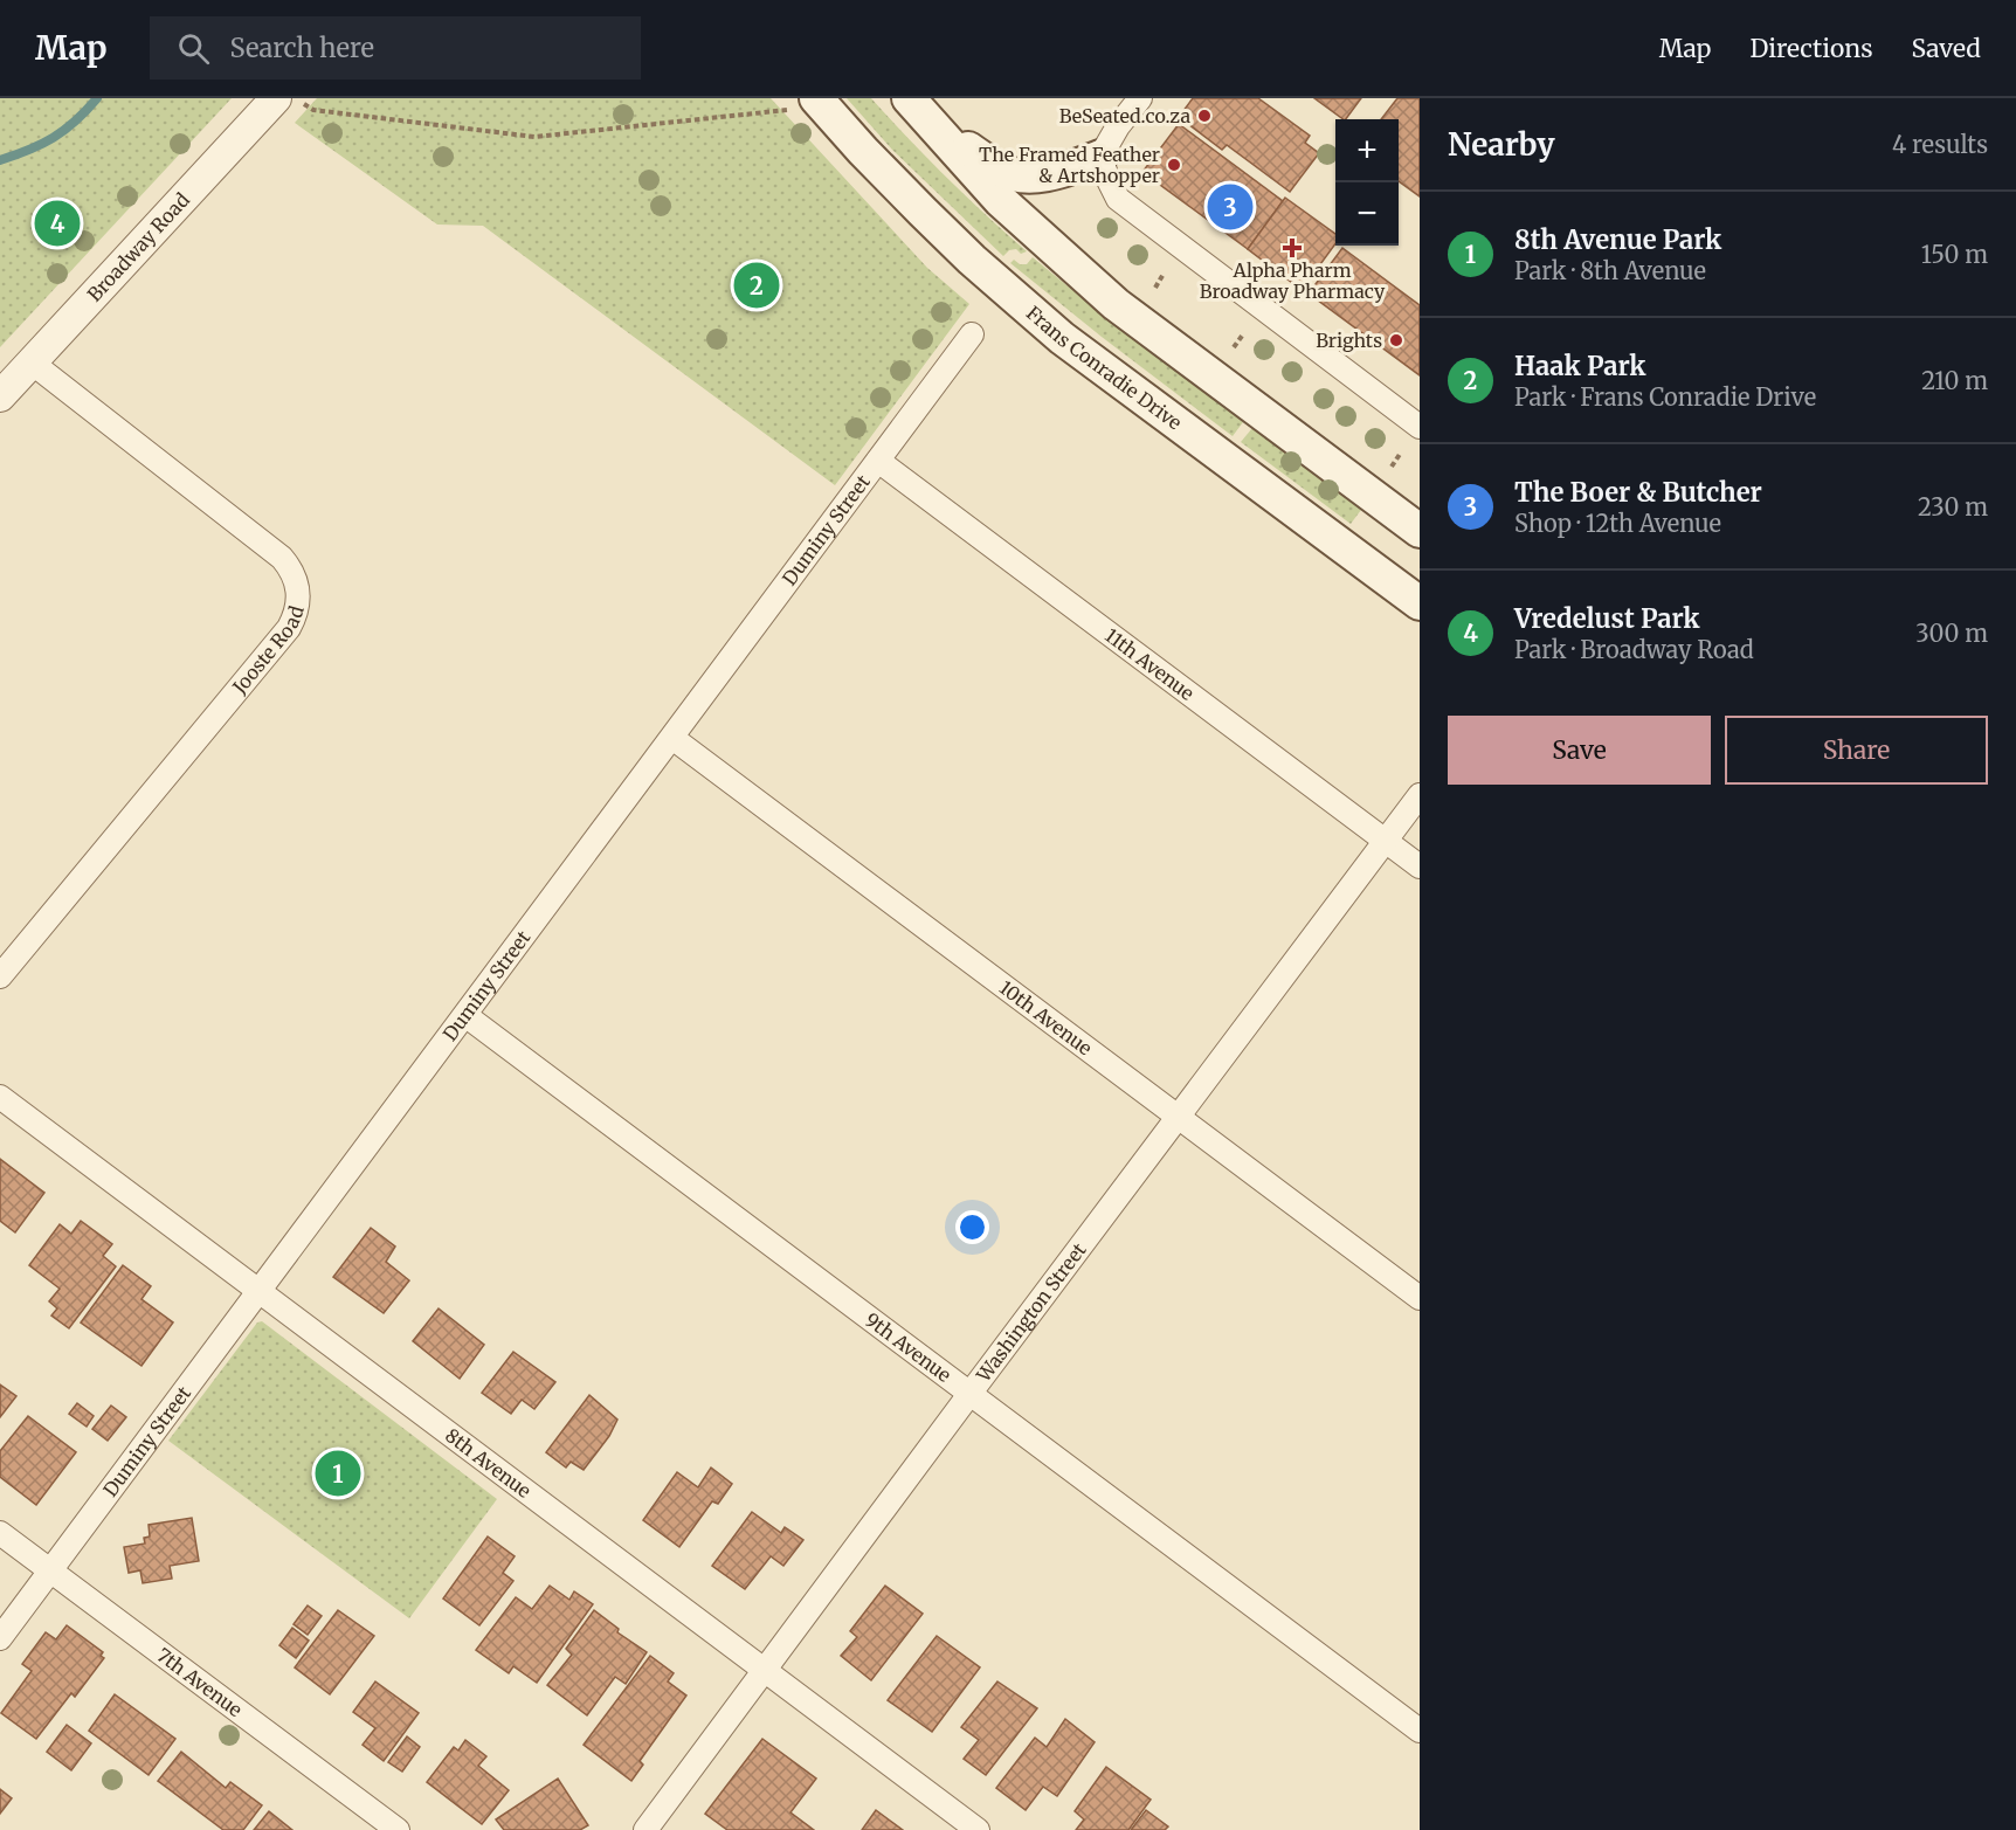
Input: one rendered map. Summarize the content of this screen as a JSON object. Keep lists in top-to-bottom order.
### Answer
{
  "streets": {
    "main road": ["Frans Conradie Drive"],
    "street": [
      "Broadway Road",
      "Duminy Street",
      "Jooste Road",
      "11th Avenue",
      "10th Avenue",
      "Washington Street",
      "9th Avenue",
      "8th Avenue",
      "7th Avenue"
    ]
  },
  "crossings": [
    ["Broadway Road", "Jooste Road"],
    ["Duminy Street", "11th Avenue"],
    ["Duminy Street", "10th Avenue"],
    ["Duminy Street", "9th Avenue"],
    ["Duminy Street", "8th Avenue"],
    ["Duminy Street", "7th Avenue"],
    ["11th Avenue", "Washington Street"],
    ["10th Avenue", "Washington Street"],
    ["Washington Street", "9th Avenue"],
    ["Washington Street", "8th Avenue"]
  ],
  "places": {
    "other": ["BeSeated.co.za", "The Framed Feather & Artshopper", "Brights"],
    "health": ["Alpha Pharm Broadway Pharmacy"]
  },
  "page": {
    "header": "Map",
    "search": "Search here",
    "nav": ["Map", "Directions", "Saved"],
    "heading": ["Nearby", "4 results"],
    "map_buttons": ["+", "−"],
    "pins": [
      "3",
      "4",
      "2",
      "1"
    ],
    "list": [
      {
        "mark": "1",
        "name": "8th Avenue Park",
        "note": "Park · 8th Avenue",
        "value": "150 m"
      },
      {
        "mark": "2",
        "name": "Haak Park",
        "note": "Park · Frans Conradie Drive",
        "value": "210 m"
      },
      {
        "mark": "3",
        "name": "The Boer & Butcher",
        "note": "Shop · 12th Avenue",
        "value": "230 m"
      },
      {
        "mark": "4",
        "name": "Vredelust Park",
        "note": "Park · Broadway Road",
        "value": "300 m"
      }
    ],
    "buttons": ["Save", "Share"]
  }
}
